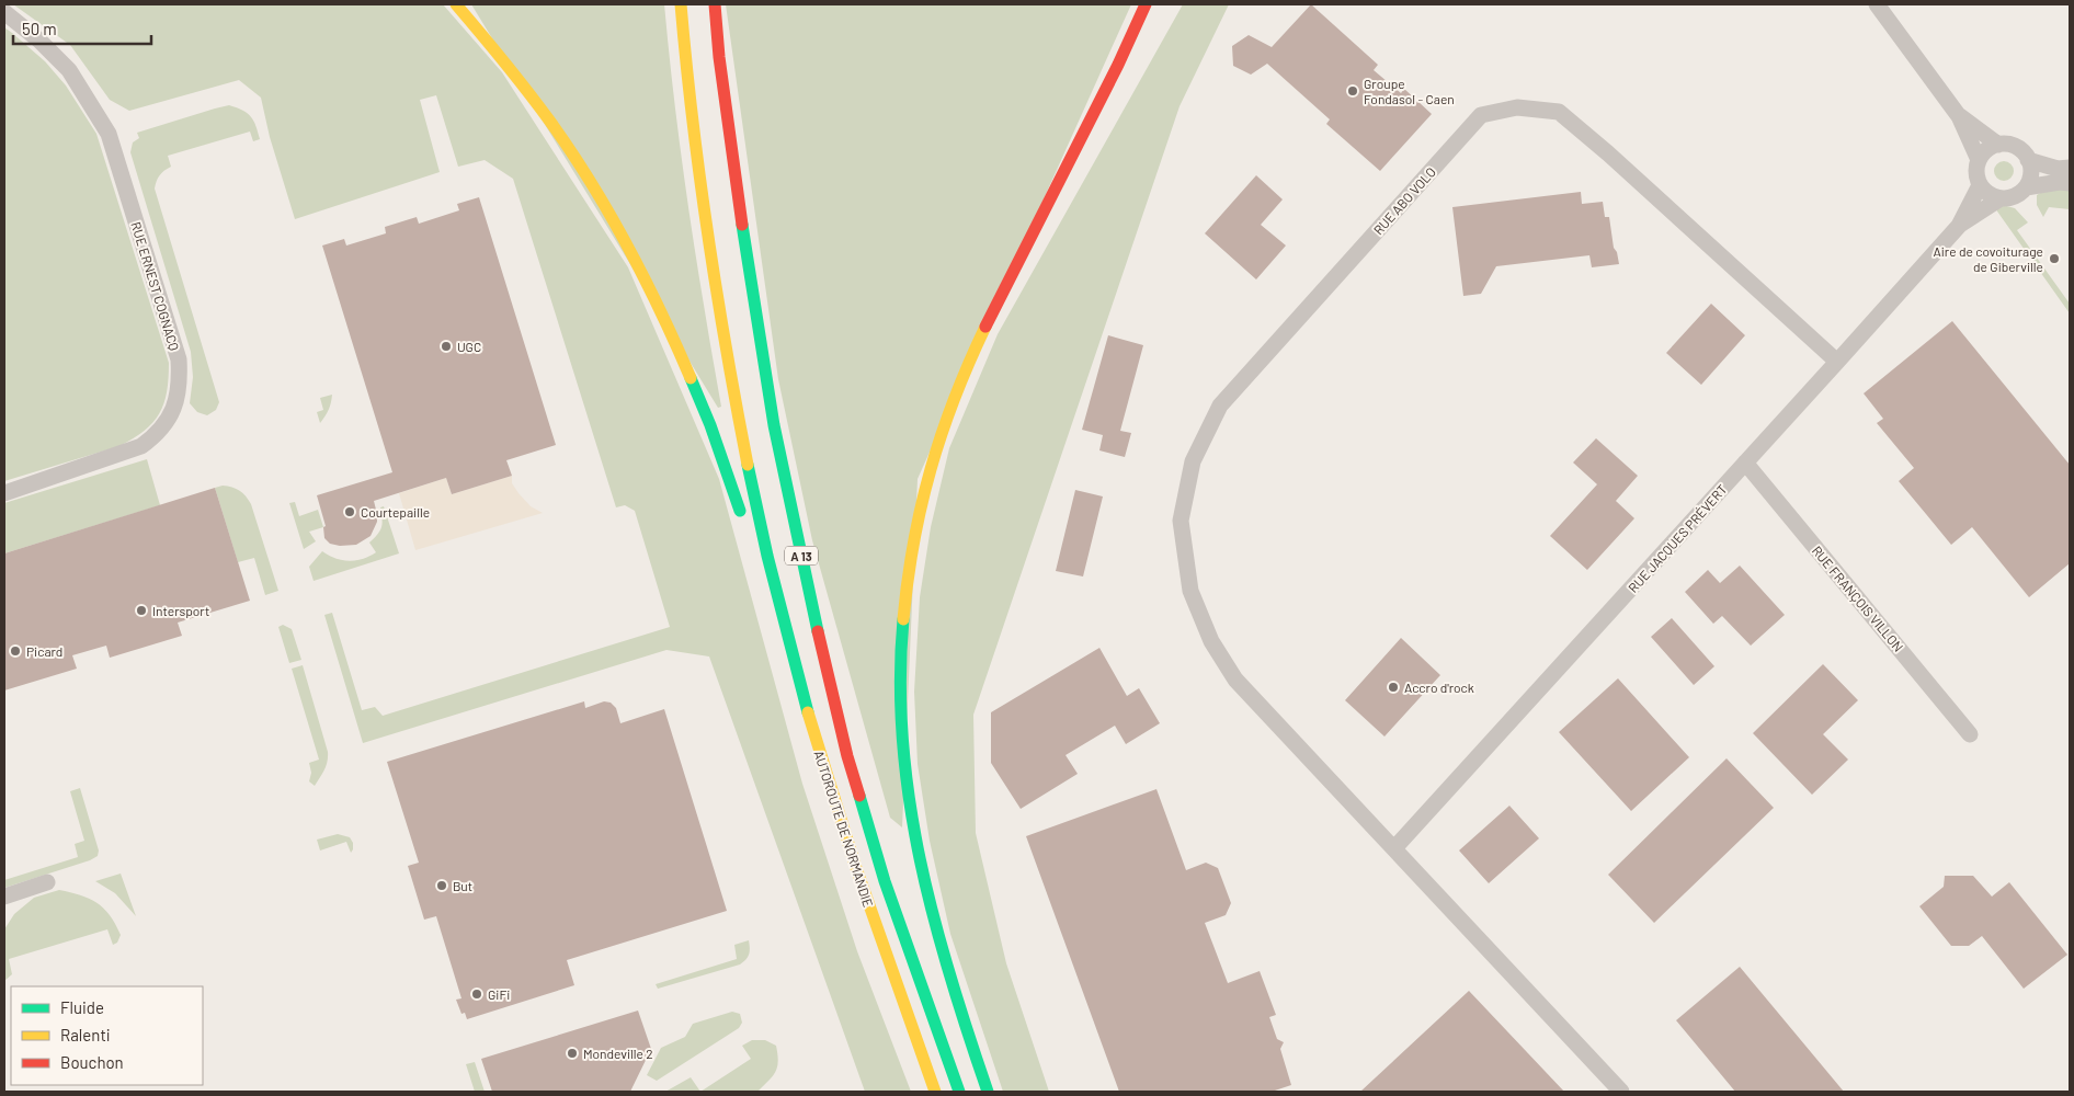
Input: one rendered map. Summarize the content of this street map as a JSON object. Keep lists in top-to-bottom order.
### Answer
{
  "streets": {
    "highway": ["A 13", "AUTOROUTE DE NORMANDIE"],
    "street": [
      "RUE ABO VOLO",
      "RUE ERNEST COGNACQ",
      "RUE JACQUES PRÉVERT",
      "RUE FRANÇOIS VILLON"
    ]
  },
  "crossings": [
    ["RUE ABO VOLO", "RUE JACQUES PRÉVERT"],
    ["RUE JACQUES PRÉVERT", "RUE FRANÇOIS VILLON"],
    ["A 13", "AUTOROUTE DE NORMANDIE"]
  ],
  "places": [
    "Groupe Fondasol - Caen",
    "Aire de covoiturage de Giberville",
    "UGC",
    "Courtepaille",
    "Intersport",
    "Picard",
    "Accro d'rock",
    "But",
    "GiFi",
    "Mondeville 2"
  ],
  "legend": ["Fluide", "Ralenti", "Bouchon"],
  "scale_bar": "50 m"
}
